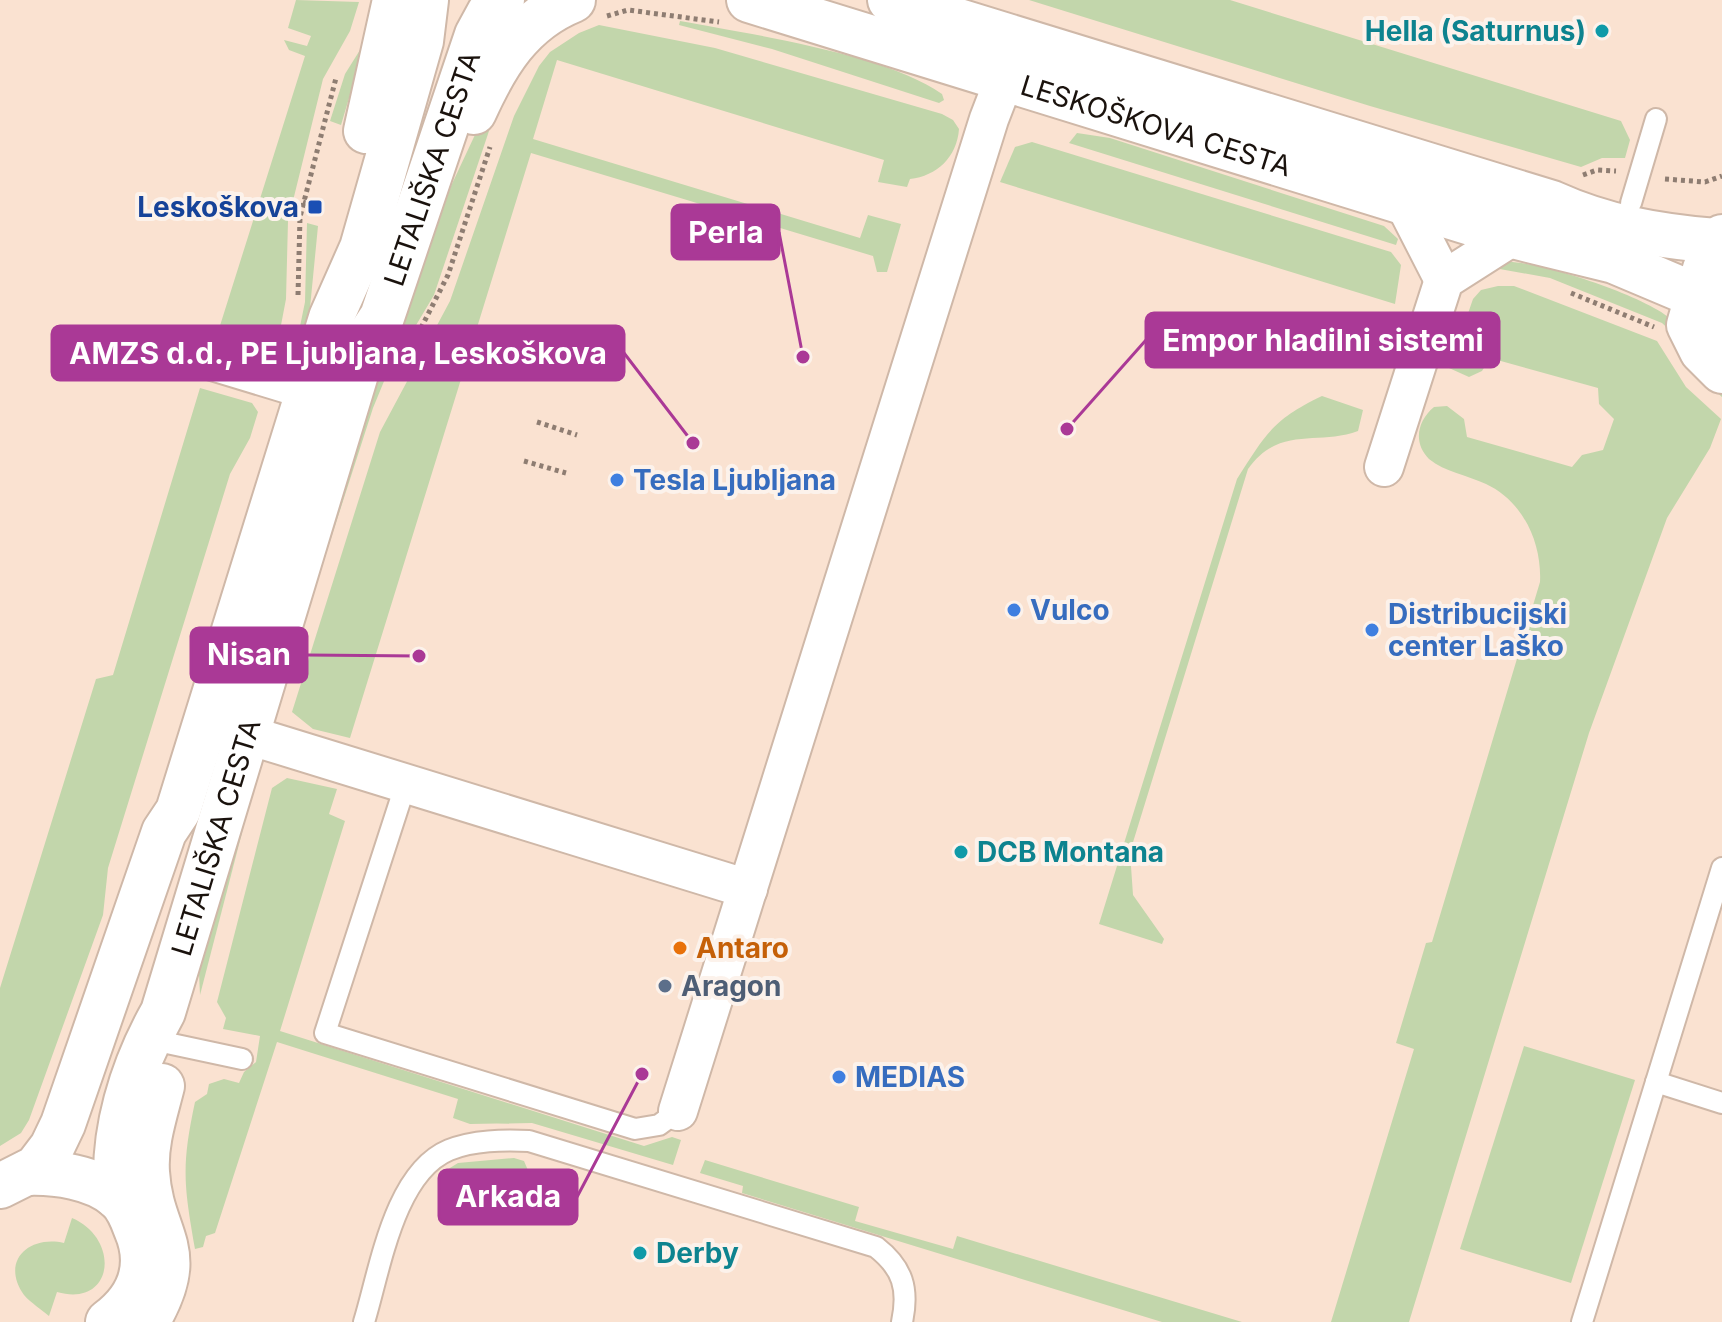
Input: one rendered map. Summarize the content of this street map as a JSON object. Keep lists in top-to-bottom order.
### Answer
{
  "streets": {
    "main road": ["LESKOŠKOVA CESTA", "LETALIŠKA CESTA"]
  },
  "places": {
    "other": [
      "Hella (Saturnus)",
      "Perla",
      "Empor hladilni sistemi",
      "AMZS d.d., PE Ljubljana, Leskoškova",
      "Tesla Ljubljana",
      "Vulco",
      "Distribucijski center Laško",
      "Nisan",
      "DCB Montana",
      "Antaro",
      "Aragon",
      "Arkada",
      "MEDIAS",
      "Derby"
    ],
    "transit": ["Leskoškova"]
  }
}
